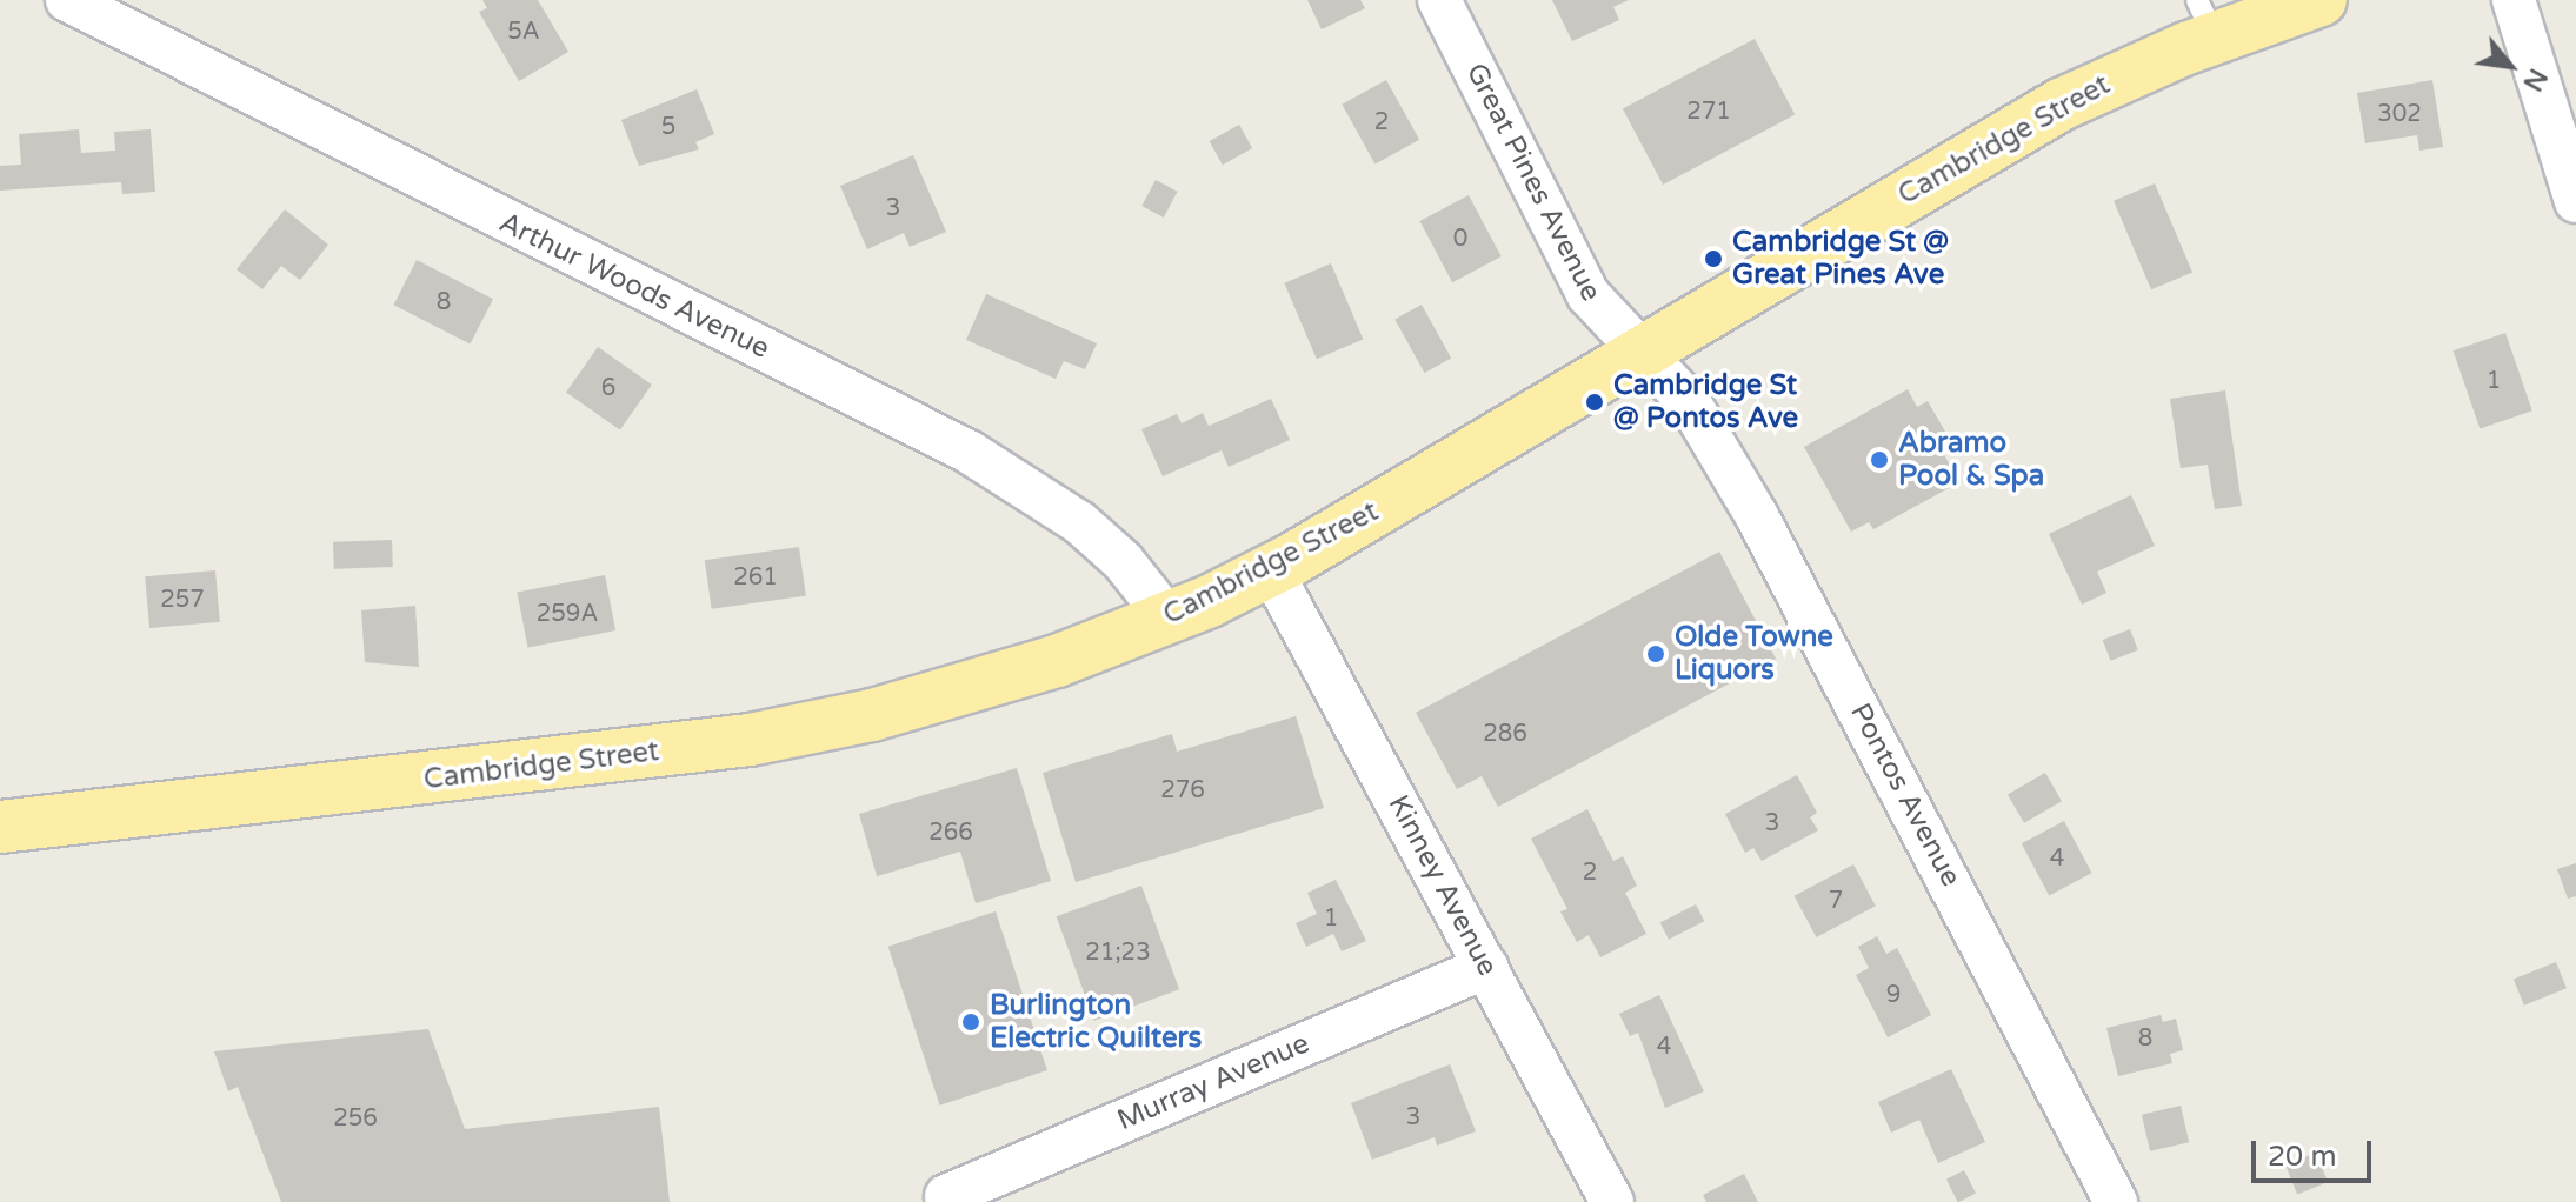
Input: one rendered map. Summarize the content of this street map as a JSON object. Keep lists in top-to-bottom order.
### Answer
{
  "streets": {
    "main road": ["Cambridge Street"],
    "street": [
      "Great Pines Avenue",
      "Arthur Woods Avenue",
      "Pontos Avenue",
      "Kinney Avenue",
      "Murray Avenue"
    ]
  },
  "crossings": [
    ["Cambridge Street", "Great Pines Avenue"],
    ["Cambridge Street", "Arthur Woods Avenue"],
    ["Cambridge Street", "Pontos Avenue"],
    ["Cambridge Street", "Kinney Avenue"],
    ["Great Pines Avenue", "Pontos Avenue"],
    ["Kinney Avenue", "Murray Avenue"]
  ],
  "places": [
    "Cambridge St @ Great Pines Ave",
    "Cambridge St @ Pontos Ave",
    "Abramo Pool & Spa",
    "Olde Towne Liquors",
    "Burlington Electric Quilters"
  ],
  "house_numbers": [
    "5A",
    "271",
    "302",
    "2",
    "5",
    "3",
    "0",
    "8",
    "1",
    "6",
    "261",
    "257",
    "259A",
    "286",
    "276",
    "3",
    "266",
    "4",
    "2",
    "7",
    "1",
    "21;23",
    "9",
    "8",
    "4",
    "3",
    "256"
  ],
  "scale_bar": "20 m",
  "north": "bottom right"
}
